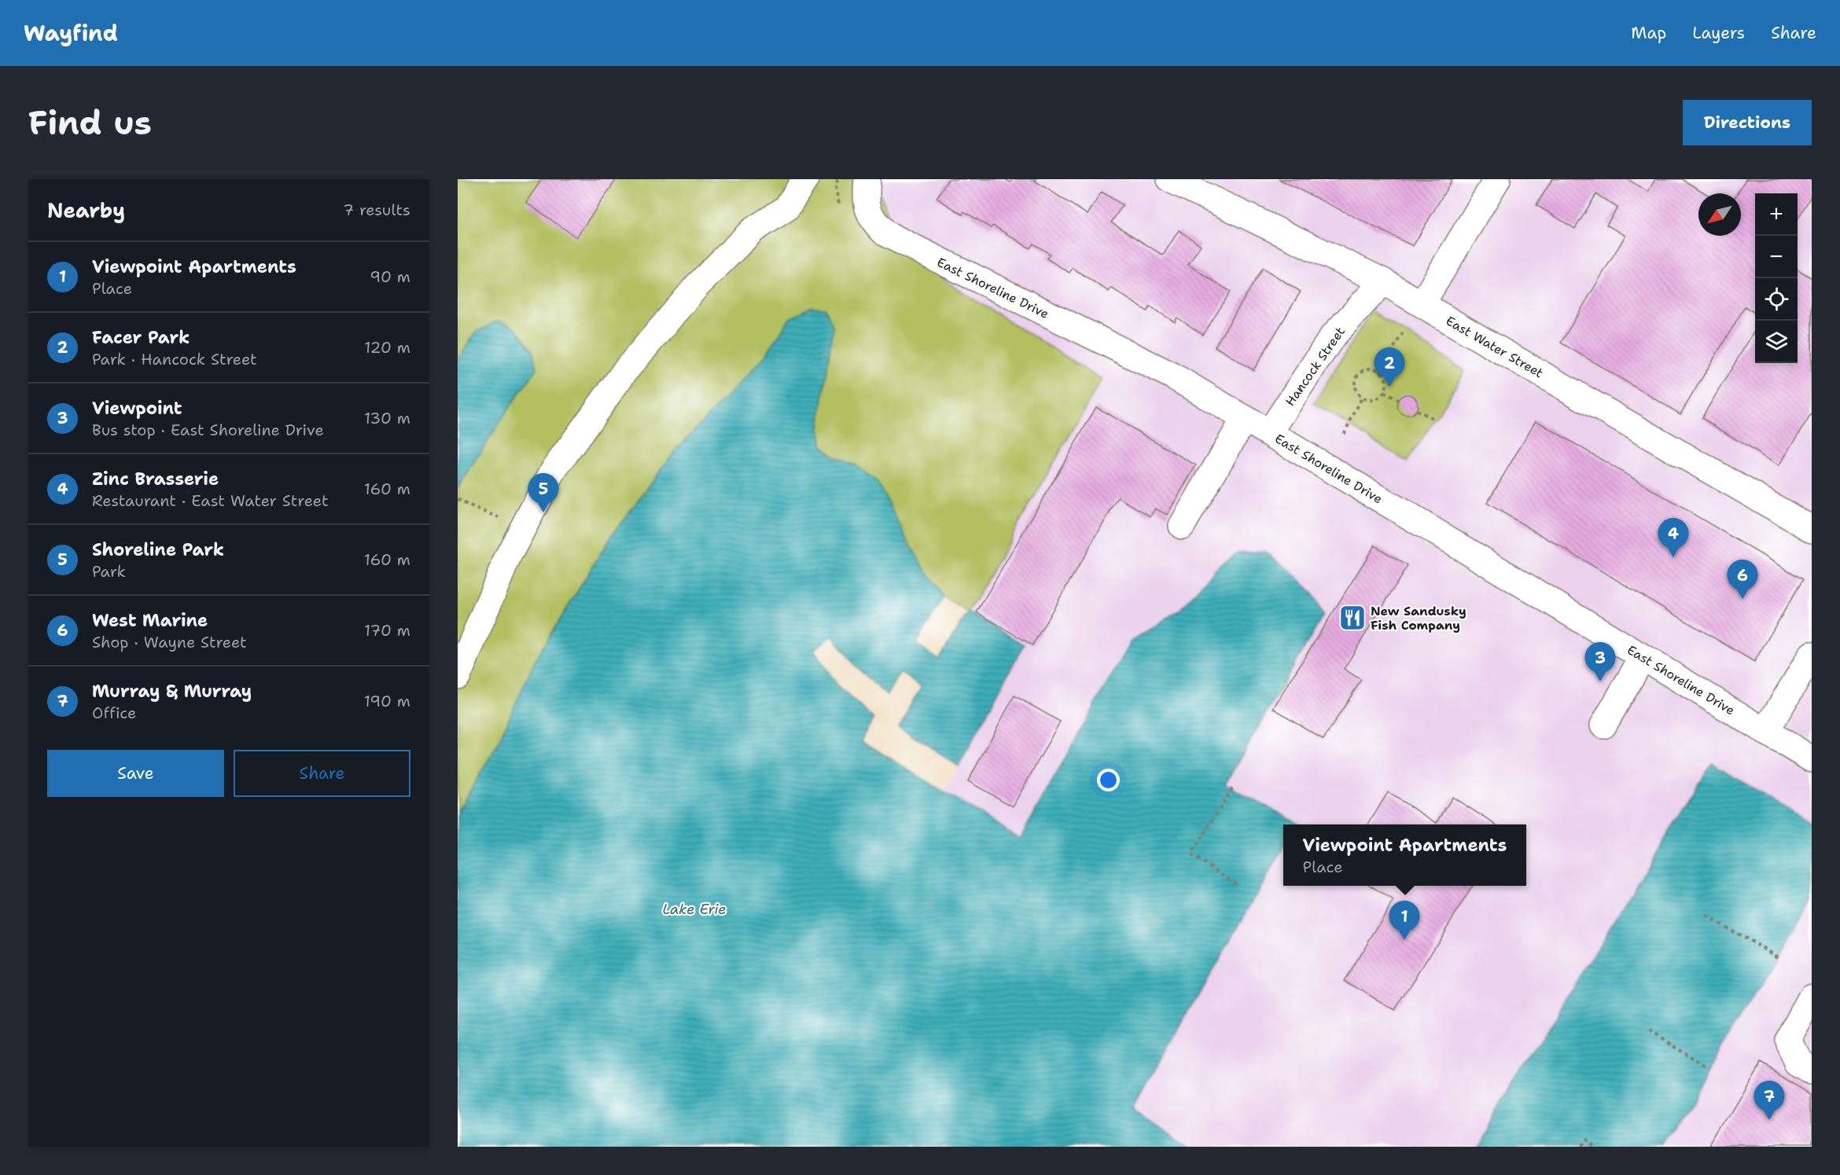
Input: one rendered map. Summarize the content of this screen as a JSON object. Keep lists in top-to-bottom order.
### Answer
{
  "streets": {
    "street": ["East Shoreline Drive", "East Water Street", "Hancock Street"]
  },
  "crossings": [
    ["East Shoreline Drive", "Hancock Street"],
    ["East Water Street", "Hancock Street"]
  ],
  "water": ["Lake Erie"],
  "places": {
    "restaurant": ["New Sandusky Fish Company"]
  },
  "north": "bottom left",
  "page": {
    "header": "Wayfind",
    "nav": ["Map", "Layers", "Share"],
    "buttons": [
      "Directions",
      ["Save", "Share"]
    ],
    "title": "Find us",
    "heading": ["Nearby", "7 results"],
    "map_buttons": ["+", "−"],
    "list": [
      {
        "mark": "1",
        "name": "Viewpoint Apartments",
        "note": "Place",
        "value": "90 m"
      },
      {
        "mark": "2",
        "name": "Facer Park",
        "note": "Park · Hancock Street",
        "value": "120 m"
      },
      {
        "mark": "3",
        "name": "Viewpoint",
        "note": "Bus stop · East Shoreline Drive",
        "value": "130 m"
      },
      {
        "mark": "4",
        "name": "Zinc Brasserie",
        "note": "Restaurant · East Water Street",
        "value": "160 m"
      },
      {
        "mark": "5",
        "name": "Shoreline Park",
        "note": "Park",
        "value": "160 m"
      },
      {
        "mark": "6",
        "name": "West Marine",
        "note": "Shop · Wayne Street",
        "value": "170 m"
      },
      {
        "mark": "7",
        "name": "Murray & Murray",
        "note": "Office",
        "value": "190 m"
      }
    ],
    "pins": [
      "2",
      "5",
      "4",
      "6",
      "3",
      "1",
      "7"
    ],
    "popup": ["Viewpoint Apartments", "Place"]
  }
}
